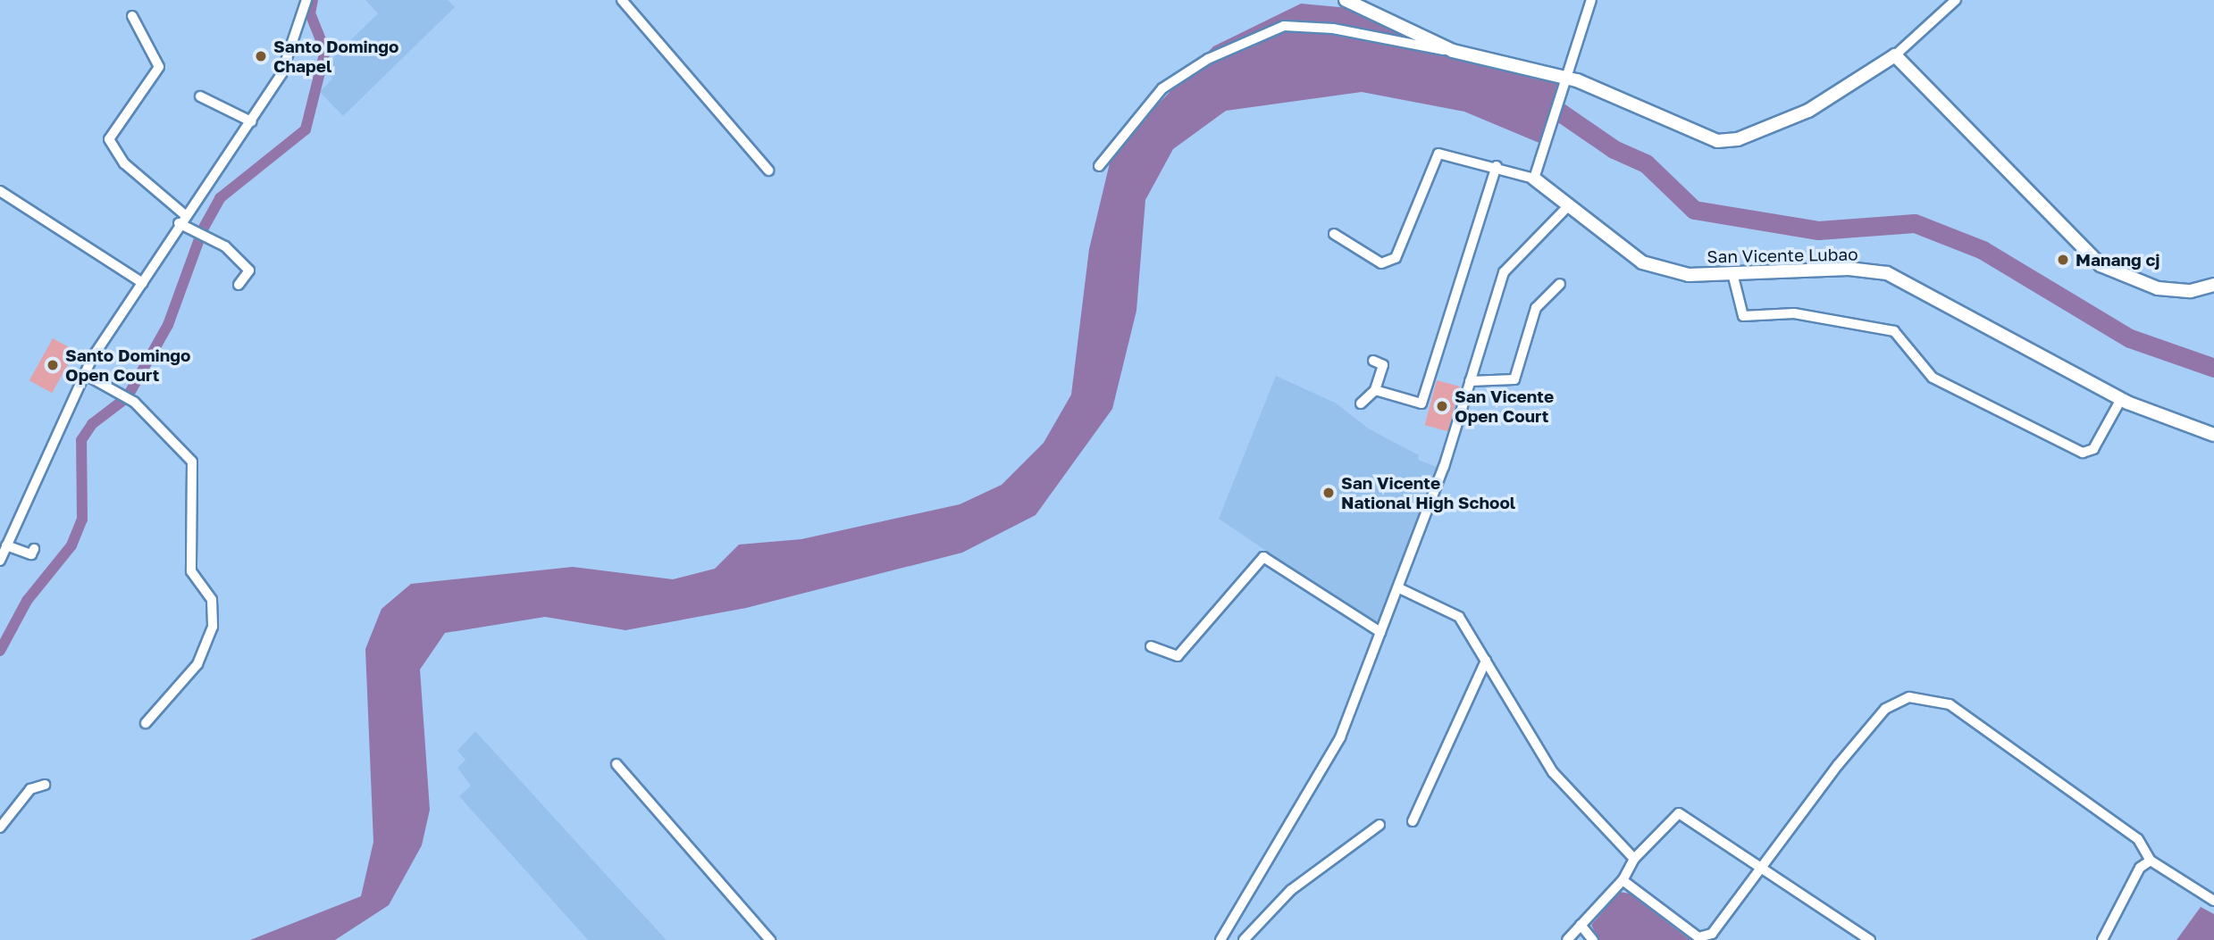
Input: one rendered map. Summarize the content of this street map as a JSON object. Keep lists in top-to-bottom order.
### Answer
{
  "streets": {
    "street": ["San Vicente Lubao"]
  },
  "places": [
    "Santo Domingo Chapel",
    "Manang cj",
    "Santo Domingo Open Court",
    "San Vicente Open Court",
    "San Vicente National High School"
  ]
}
